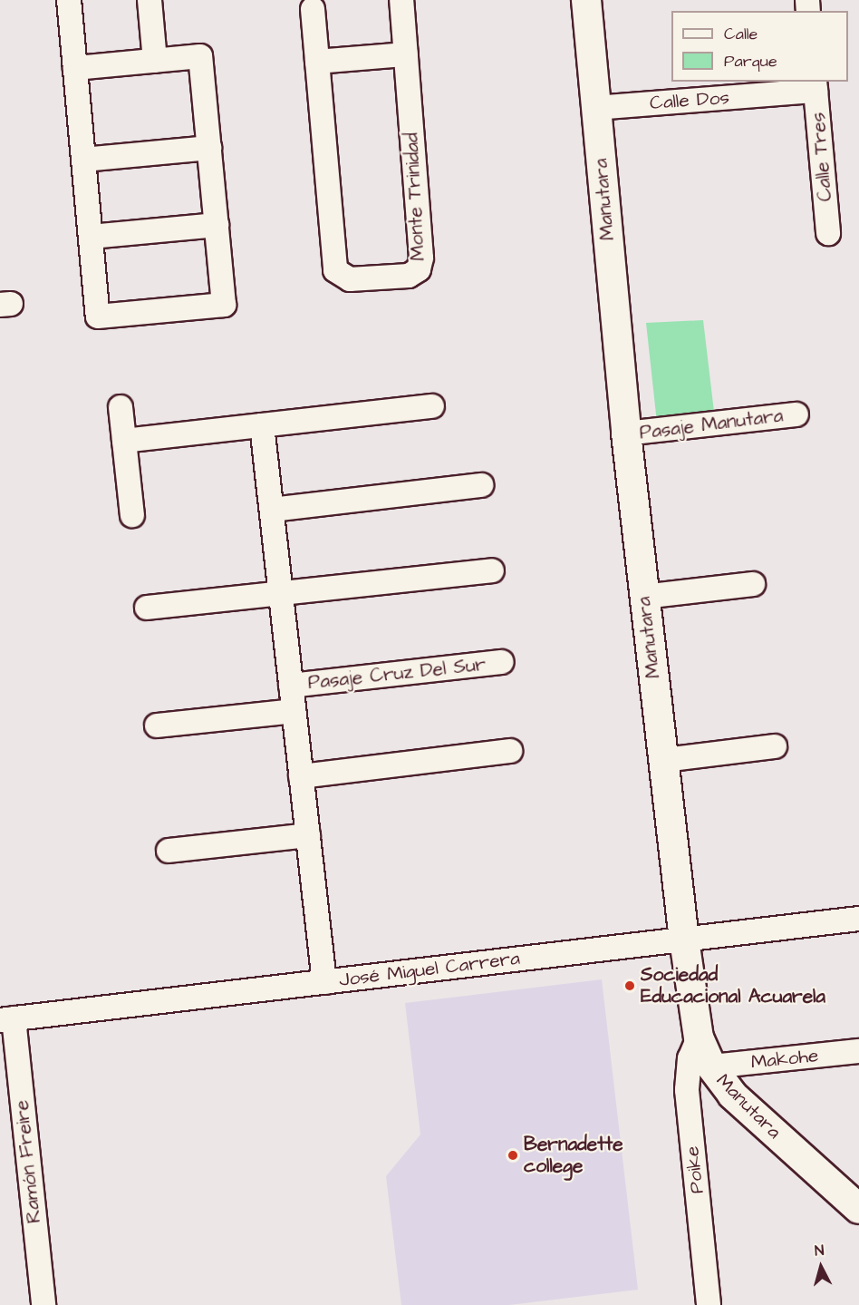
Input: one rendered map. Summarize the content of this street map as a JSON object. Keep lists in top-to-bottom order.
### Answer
{
  "streets": {
    "main road": ["Manutara"],
    "street": [
      "Calle Dos",
      "Calle Tres",
      "Monte Trinidad",
      "Pasaje Manutara",
      "Pasaje Cruz Del Sur",
      "José Miguel Carrera",
      "Makohe",
      "Ramón Freire",
      "Poike"
    ]
  },
  "crossings": [
    ["Calle Dos", "Calle Tres"],
    ["Calle Dos", "Manutara"],
    ["Manutara", "Pasaje Manutara"],
    ["Manutara", "José Miguel Carrera"],
    ["Manutara", "Makohe"],
    ["Manutara", "Poike"],
    ["Pasaje Cruz Del Sur", "José Miguel Carrera"],
    ["José Miguel Carrera", "Ramón Freire"]
  ],
  "places": ["Sociedad Educacional Acuarela", "Bernadette college"],
  "legend": ["Calle", "Parque"],
  "north": "top"
}
